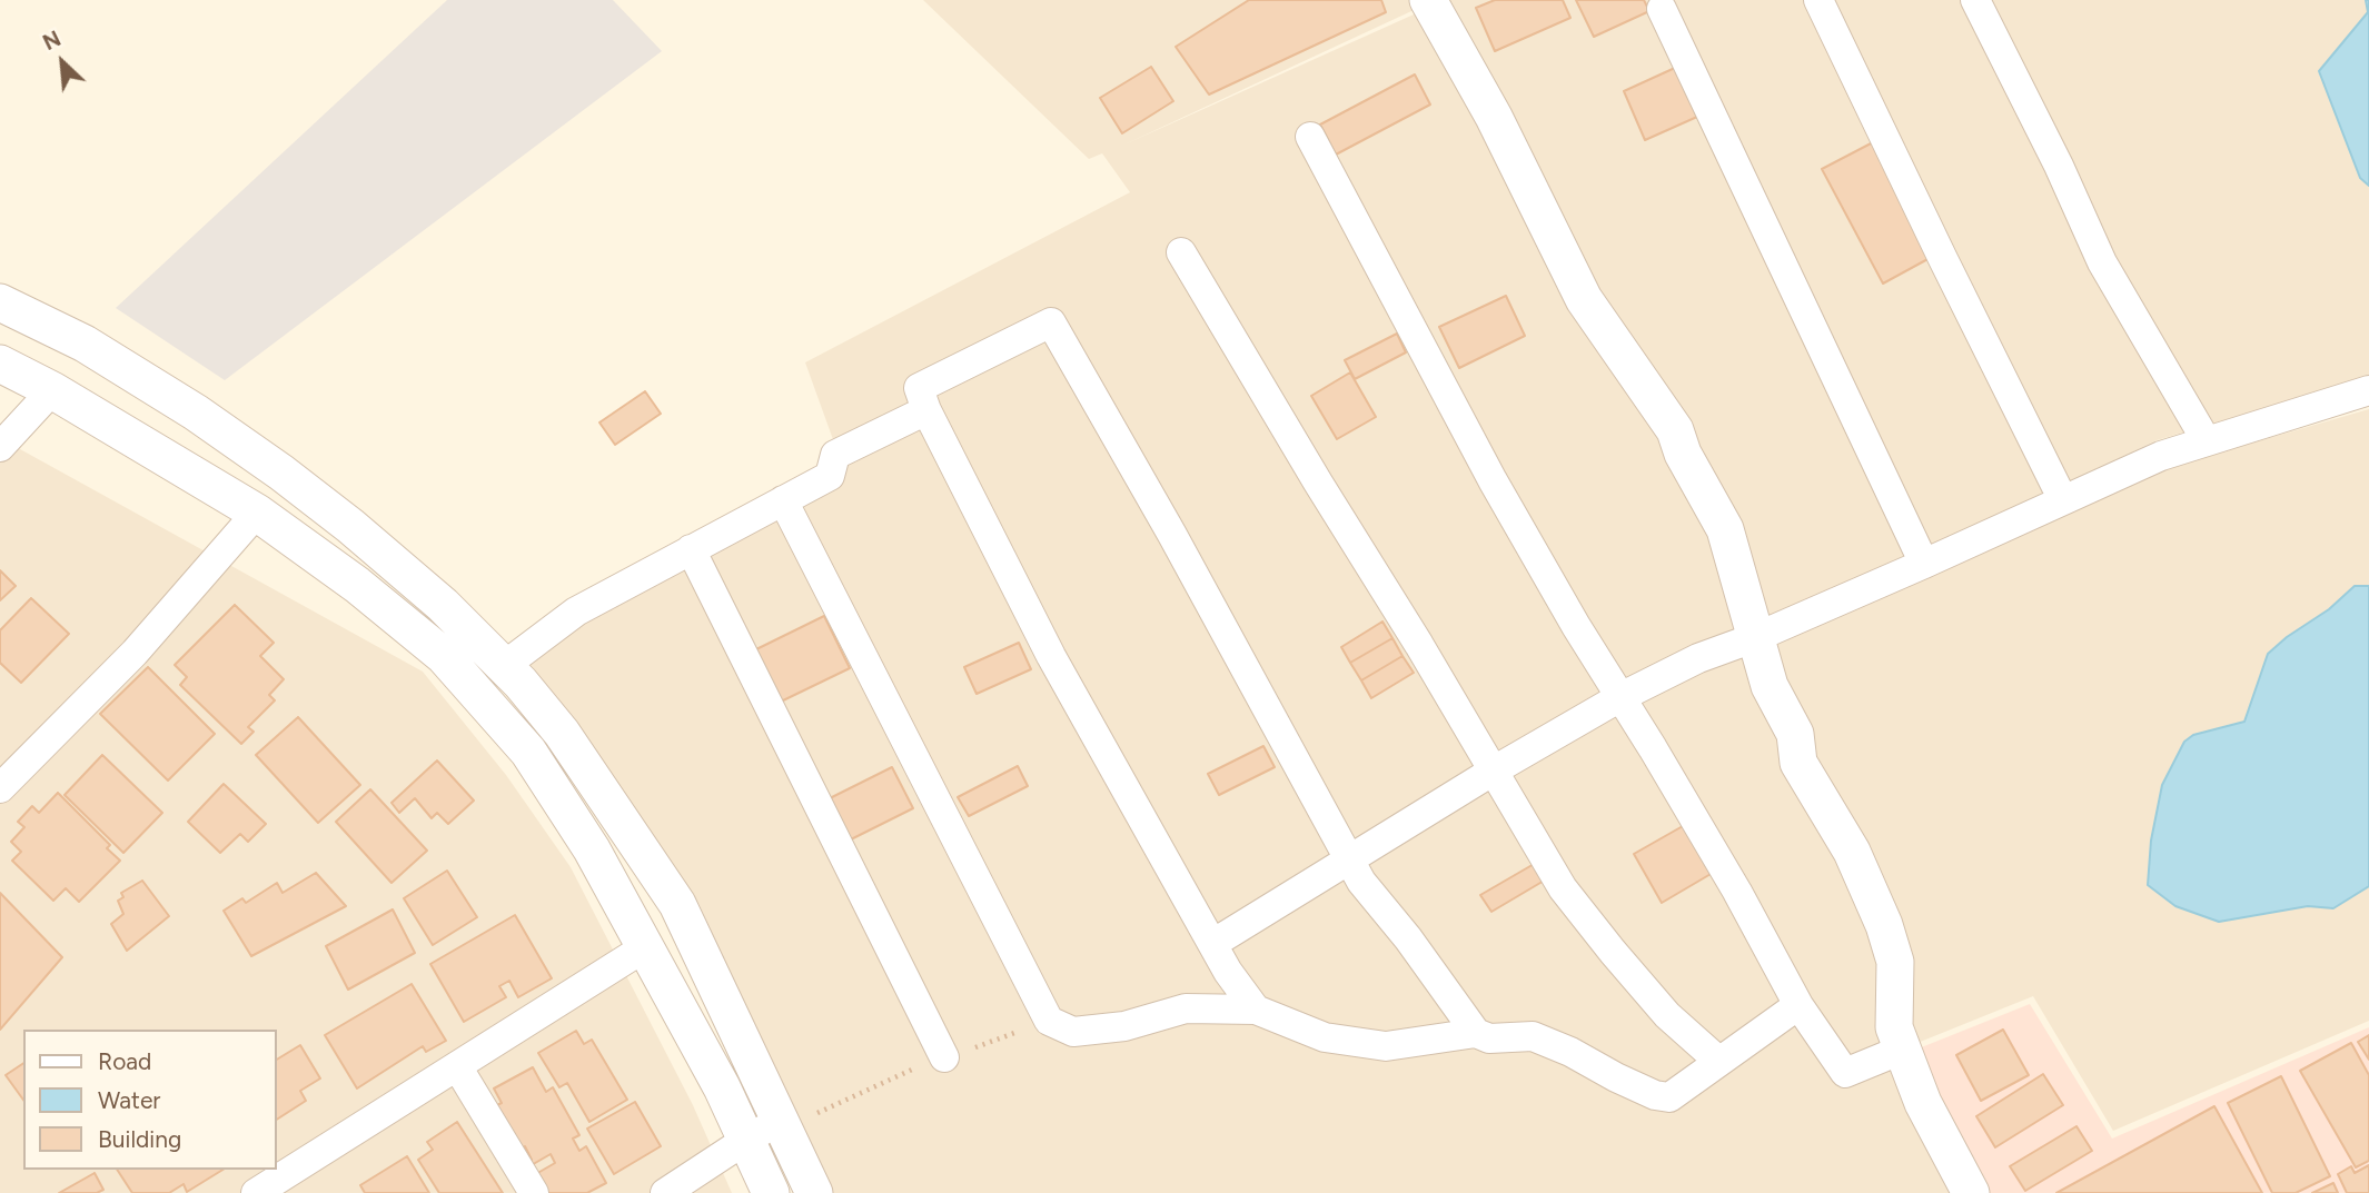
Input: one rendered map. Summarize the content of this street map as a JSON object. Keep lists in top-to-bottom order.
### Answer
{
  "legend": ["Road", "Water", "Building"],
  "north": "top left"
}
